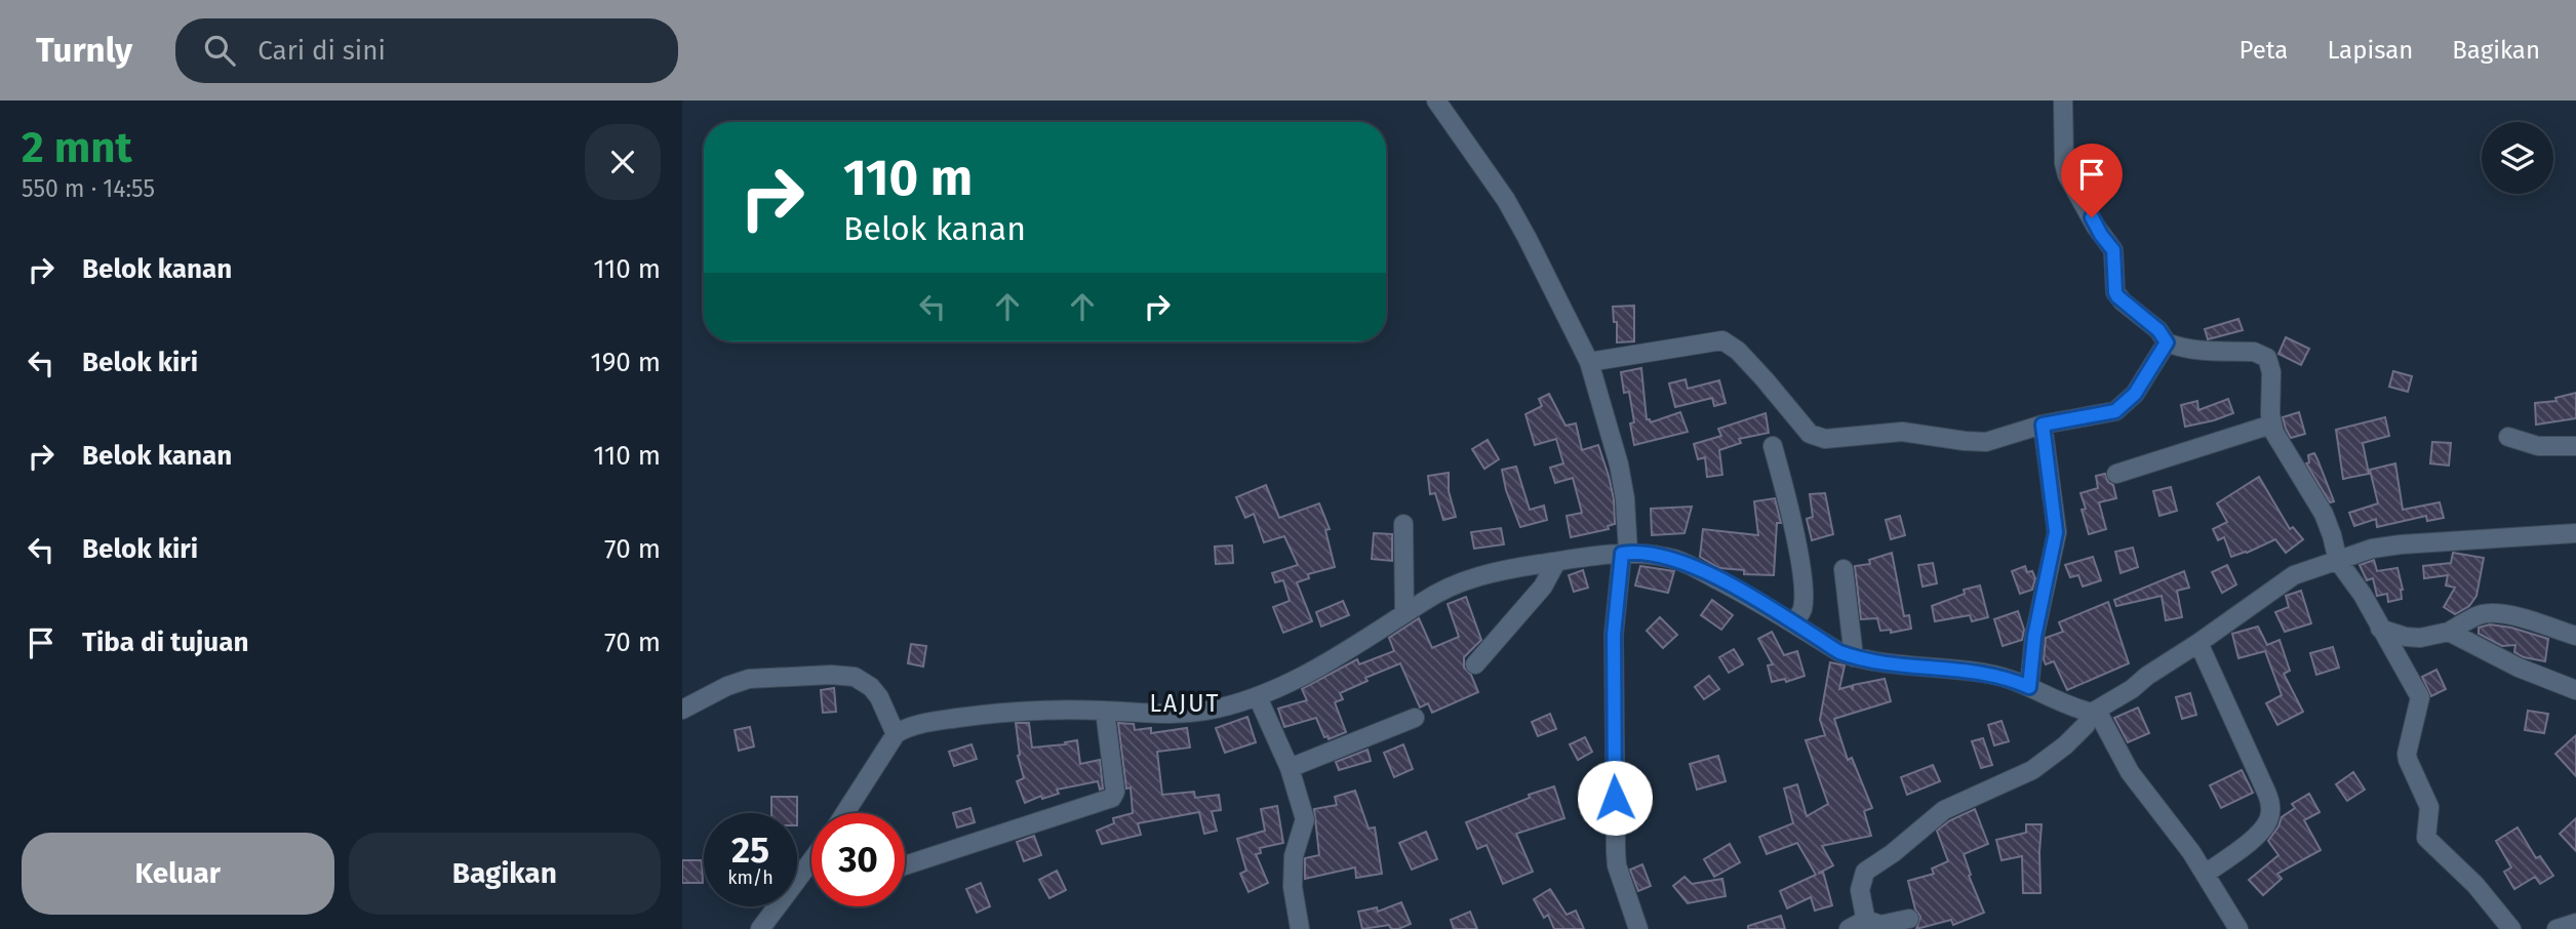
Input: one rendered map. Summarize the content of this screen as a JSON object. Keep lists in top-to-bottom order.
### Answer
{
  "districts": ["LAJUT"],
  "page": {
    "header": "Turnly",
    "search": "Cari di sini",
    "nav": ["Peta", "Lapisan", "Bagikan"],
    "heading": ["2 mnt", "550 m · 14:55"],
    "turn": ["110 m", "Belok kanan"],
    "list": [
      {
        "name": "Belok kanan",
        "value": "110 m"
      },
      {
        "name": "Belok kiri",
        "value": "190 m"
      },
      {
        "name": "Belok kanan",
        "value": "110 m"
      },
      {
        "name": "Belok kiri",
        "value": "70 m"
      },
      {
        "name": "Tiba di tujuan",
        "value": "70 m"
      }
    ],
    "speed": "25 km/h",
    "limit": "30",
    "buttons": ["Keluar", "Bagikan"]
  }
}
